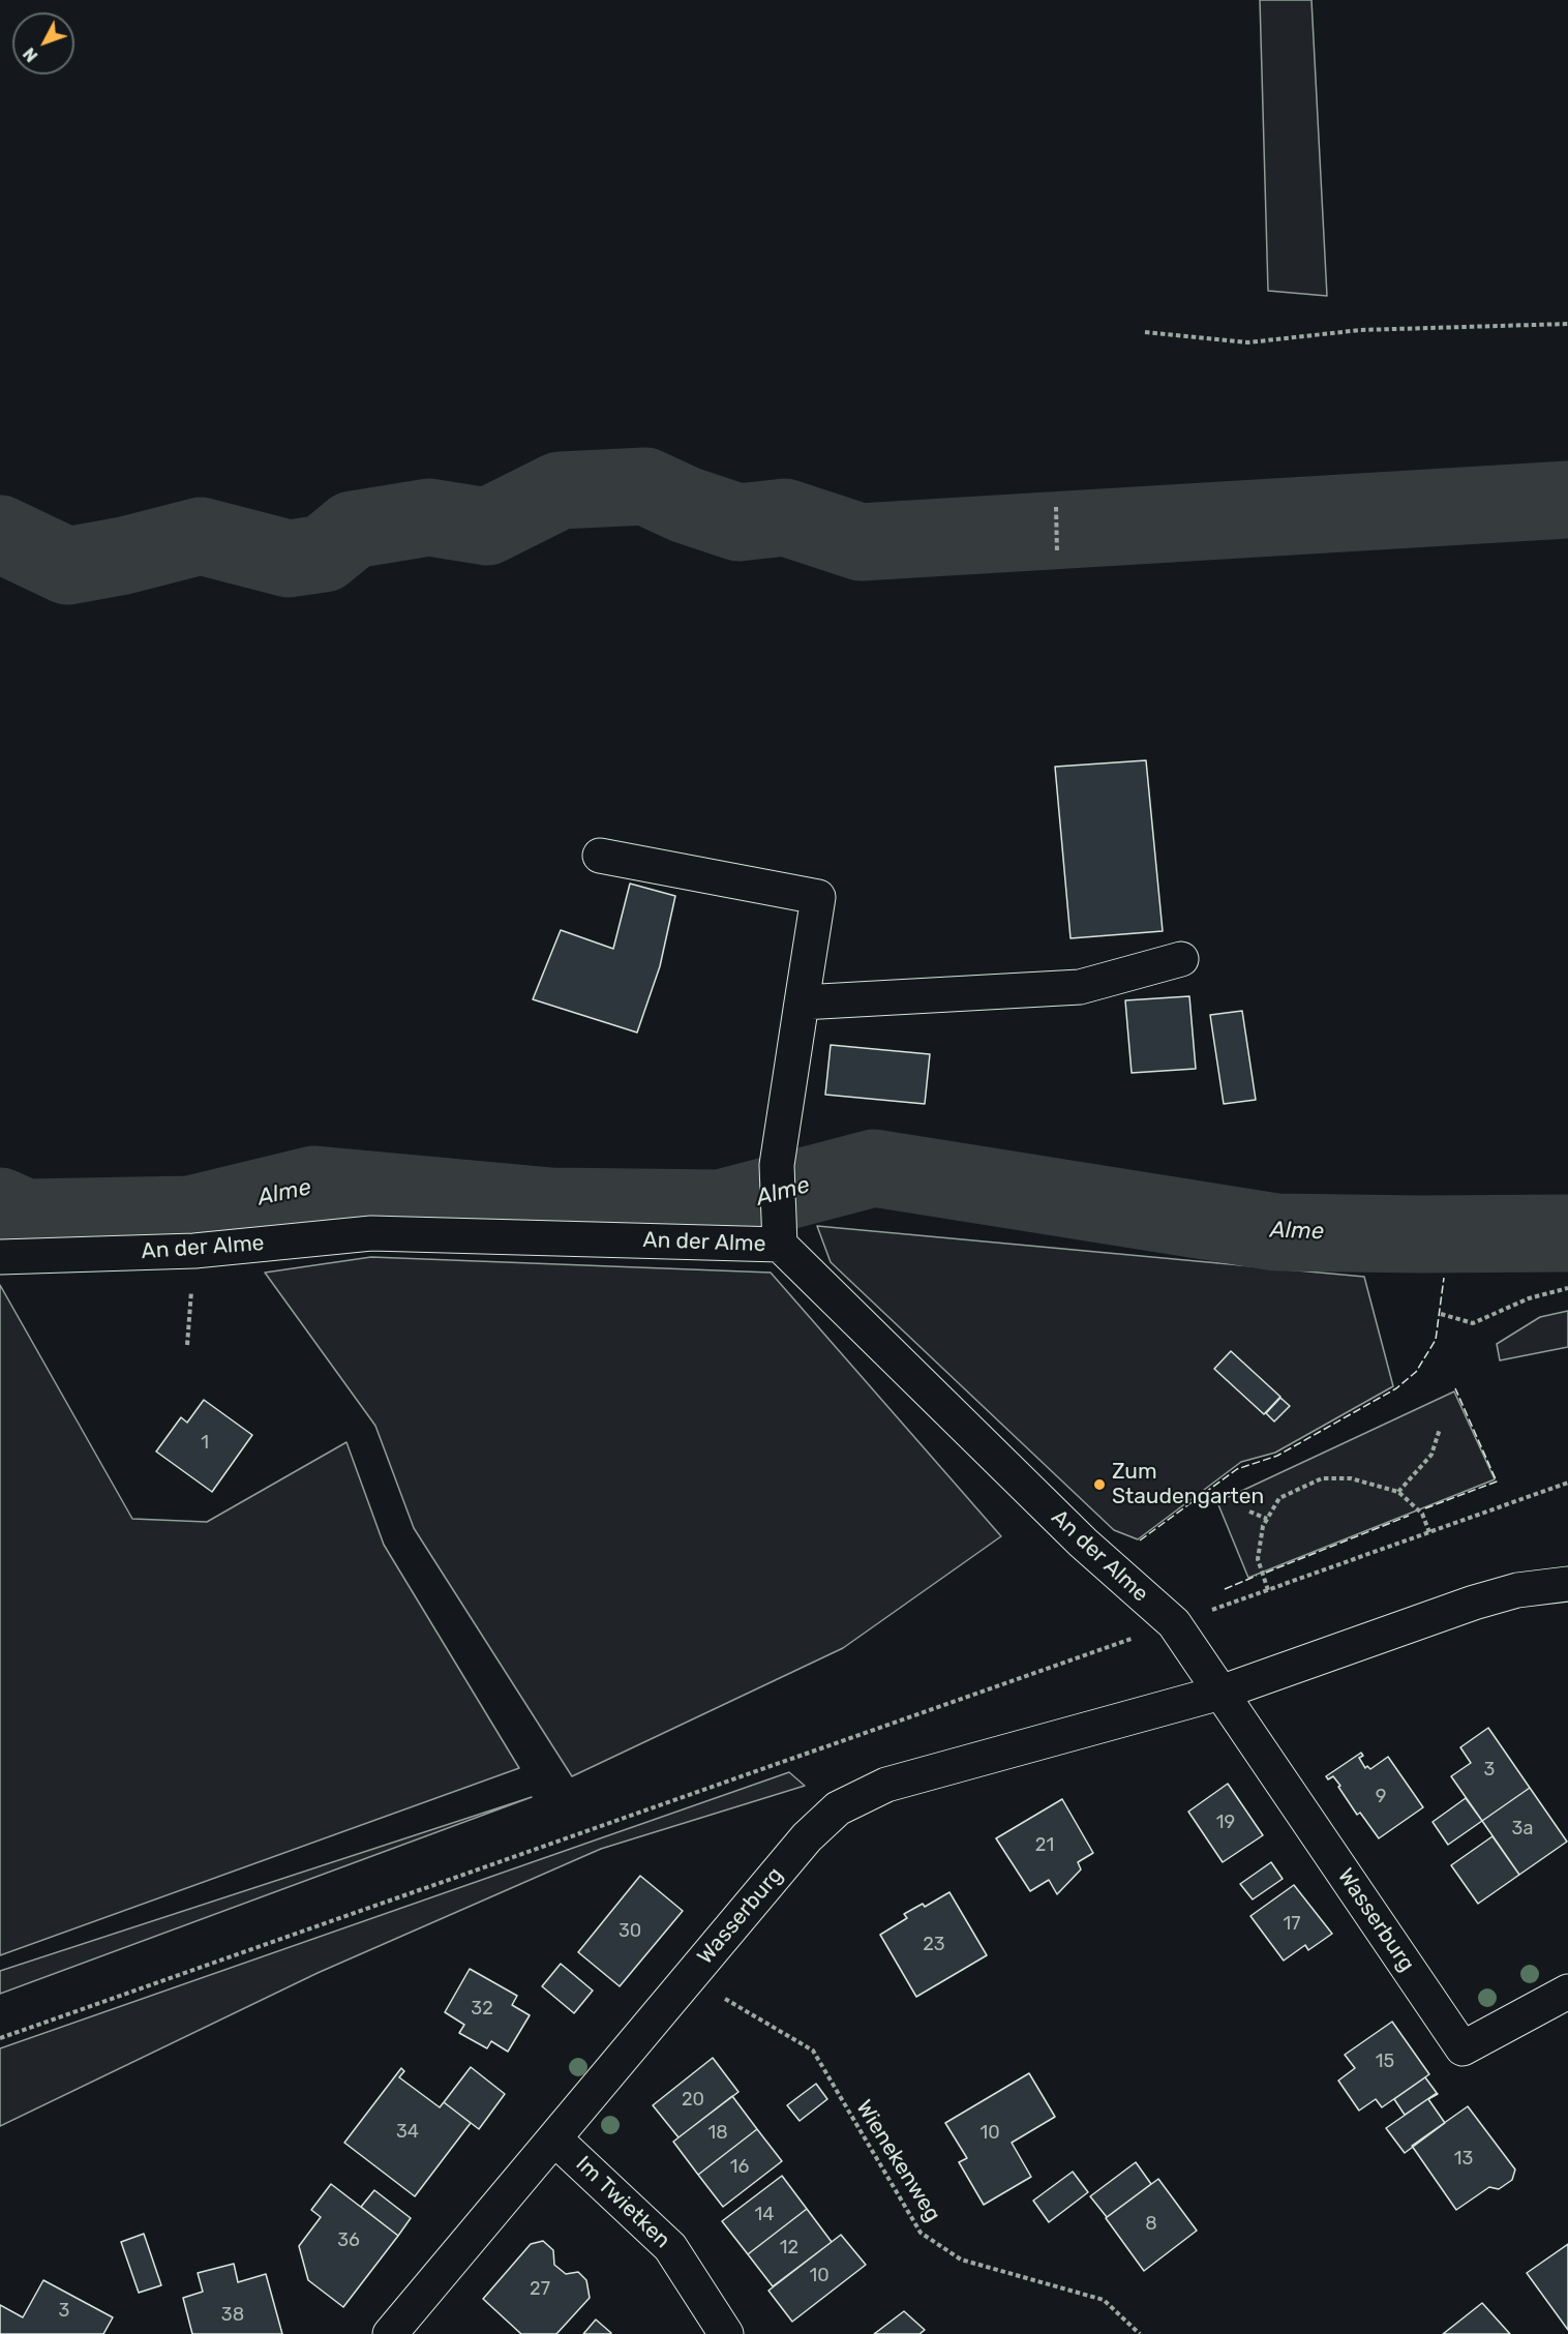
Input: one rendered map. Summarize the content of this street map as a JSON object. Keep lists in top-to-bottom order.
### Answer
{
  "streets": {
    "street": ["An der Alme", "Wasserburg", "Im Twietken"],
    "path": ["Wienekenweg"]
  },
  "crossings": [
    ["An der Alme", "Wasserburg"],
    ["Wasserburg", "Wienekenweg"],
    ["Wasserburg", "Im Twietken"]
  ],
  "water": ["Alme"],
  "places": ["Zum Staudengarten"],
  "house_numbers": [
    "1",
    "3",
    "9",
    "19",
    "3a",
    "21",
    "17",
    "30",
    "23",
    "32",
    "15",
    "20",
    "34",
    "18",
    "10",
    "13",
    "16",
    "14",
    "8",
    "36",
    "12",
    "10",
    "27",
    "3",
    "38"
  ],
  "north": "bottom left"
}
